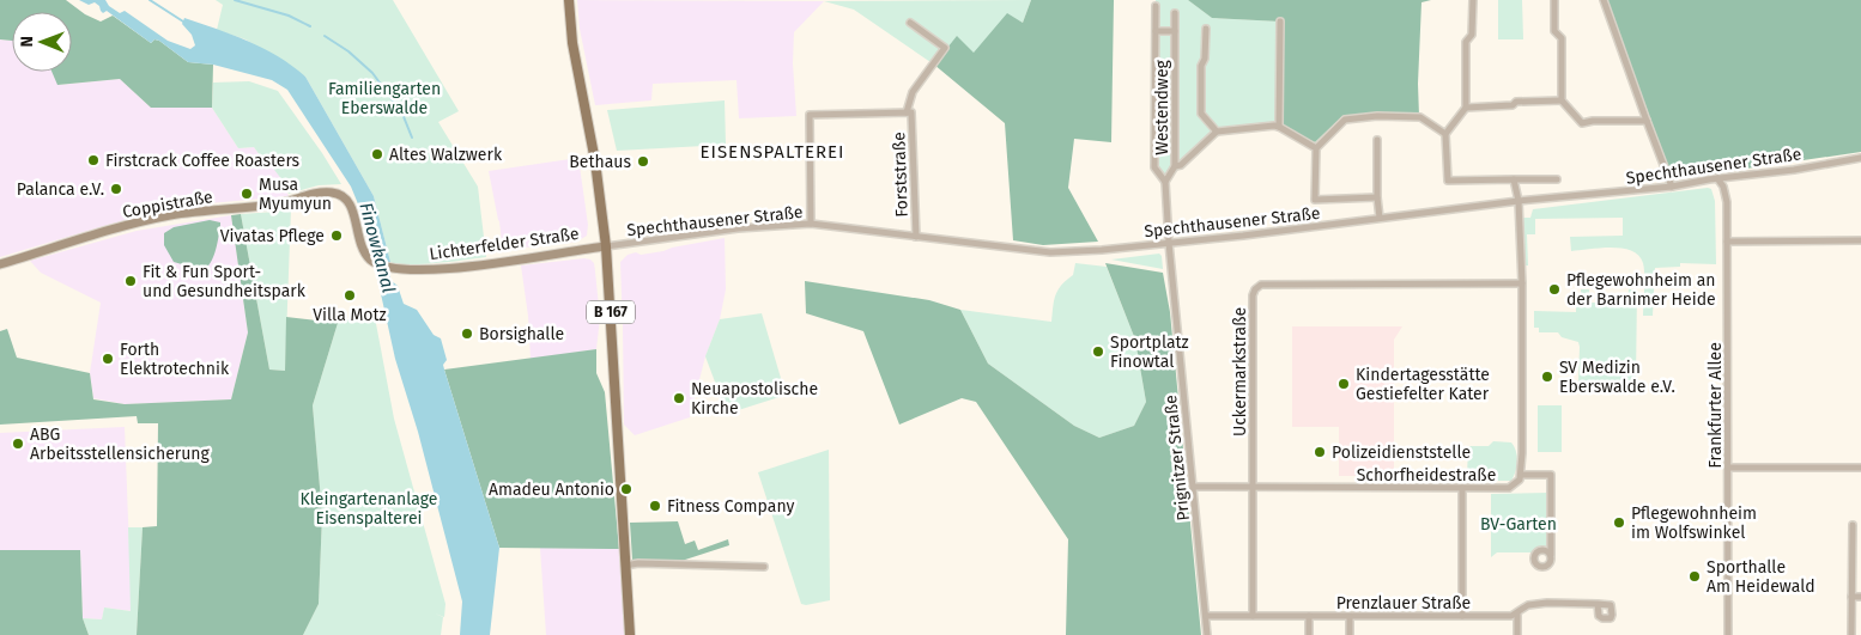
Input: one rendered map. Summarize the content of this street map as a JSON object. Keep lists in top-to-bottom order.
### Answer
{
  "streets": {
    "main road": ["Coppistraße", "Lichterfelder Straße", "B 167"],
    "street": [
      "Westendweg",
      "Spechthausener Straße",
      "Forststraße",
      "Uckermarkstraße",
      "Frankfurter Allee",
      "Prignitzer Straße",
      "Schorfheidestraße",
      "Prenzlauer Straße"
    ]
  },
  "crossings": [
    ["Westendweg", "Spechthausener Straße"],
    ["Westendweg", "Prignitzer Straße"],
    ["Spechthausener Straße", "Forststraße"],
    ["Spechthausener Straße", "Lichterfelder Straße"],
    ["Spechthausener Straße", "B 167"],
    ["Spechthausener Straße", "Frankfurter Allee"],
    ["Spechthausener Straße", "Prignitzer Straße"],
    ["Coppistraße", "Lichterfelder Straße"],
    ["Lichterfelder Straße", "B 167"],
    ["Uckermarkstraße", "Schorfheidestraße"],
    ["Uckermarkstraße", "Prenzlauer Straße"],
    ["Prignitzer Straße", "Schorfheidestraße"],
    ["Prignitzer Straße", "Prenzlauer Straße"]
  ],
  "districts": ["EISENSPALTEREI"],
  "water": ["Finowkanal"],
  "parks": ["Familiengarten Eberswalde", "Kleingartenanlage Eisenspalterei", "BV-Garten"],
  "places": [
    "Altes Walzwerk",
    "Firstcrack Coffee Roasters",
    "Bethaus",
    "Palanca e.V.",
    "Musa Myumyun",
    "Vivatas Pflege",
    "Fit & Fun Sport- und Gesundheitspark",
    "Pflegewohnheim an der Barnimer Heide",
    "Villa Motz",
    "Borsighalle",
    "Sportplatz Finowtal",
    "Forth Elektrotechnik",
    "SV Medizin Eberswalde e.V.",
    "Kindertagesstätte Gestiefelter Kater",
    "Neuapostolische Kirche",
    "ABG Arbeitsstellensicherung",
    "Polizeidienststelle",
    "Amadeu Antonio",
    "Fitness Company",
    "Pflegewohnheim im Wolfswinkel",
    "Sporthalle Am Heidewald"
  ],
  "north": "left"
}
